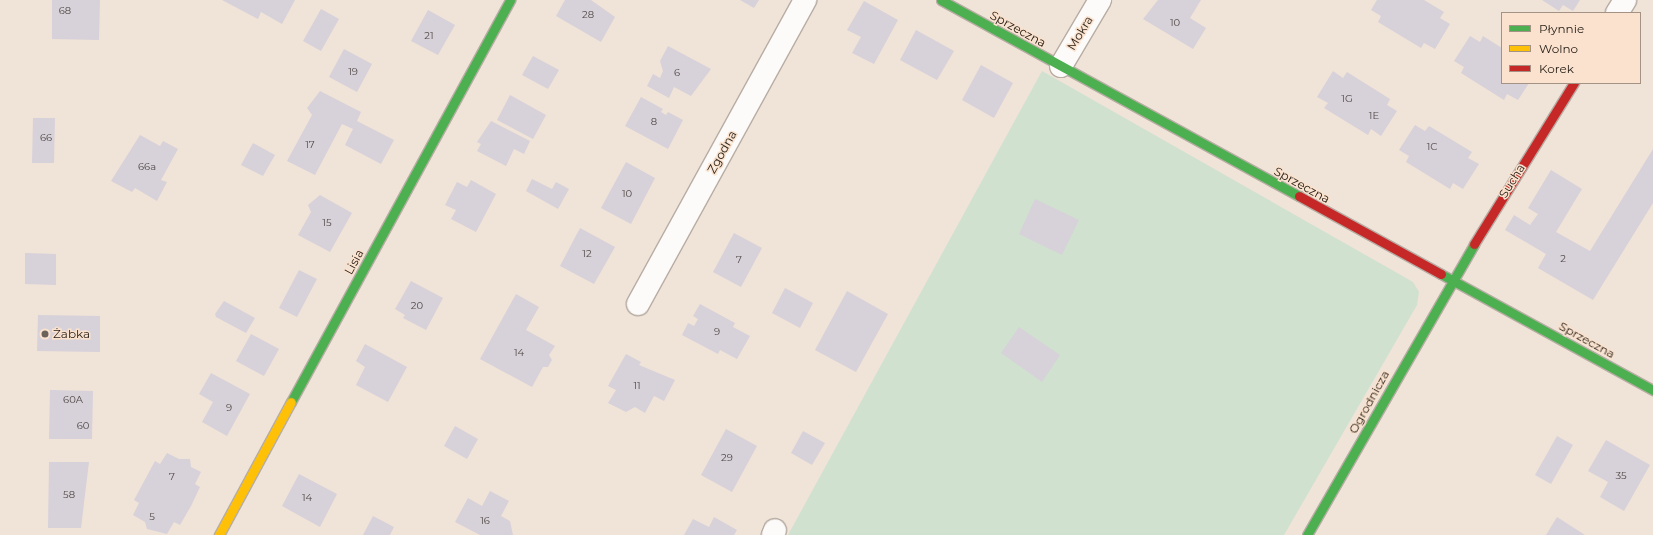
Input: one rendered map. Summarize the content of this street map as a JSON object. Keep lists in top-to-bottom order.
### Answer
{
  "streets": {
    "street": [
      "Sprzeczna",
      "Mokra",
      "Zgodna",
      "Sucha",
      "Lisia",
      "Ogrodnicza"
    ]
  },
  "crossings": [
    ["Sprzeczna", "Mokra"],
    ["Sprzeczna", "Sucha"],
    ["Sprzeczna", "Ogrodnicza"],
    ["Sucha", "Ogrodnicza"]
  ],
  "places": ["Żabka"],
  "house_numbers": [
    "68",
    "28",
    "10",
    "21",
    "19",
    "6",
    "1G",
    "1E",
    "8",
    "66",
    "17",
    "1C",
    "66a",
    "10",
    "15",
    "12",
    "2",
    "7",
    "20",
    "9",
    "14",
    "11",
    "60A",
    "9",
    "60",
    "29",
    "35",
    "7",
    "58",
    "14",
    "5",
    "16"
  ],
  "legend": ["Płynnie", "Wolno", "Korek"]
}
